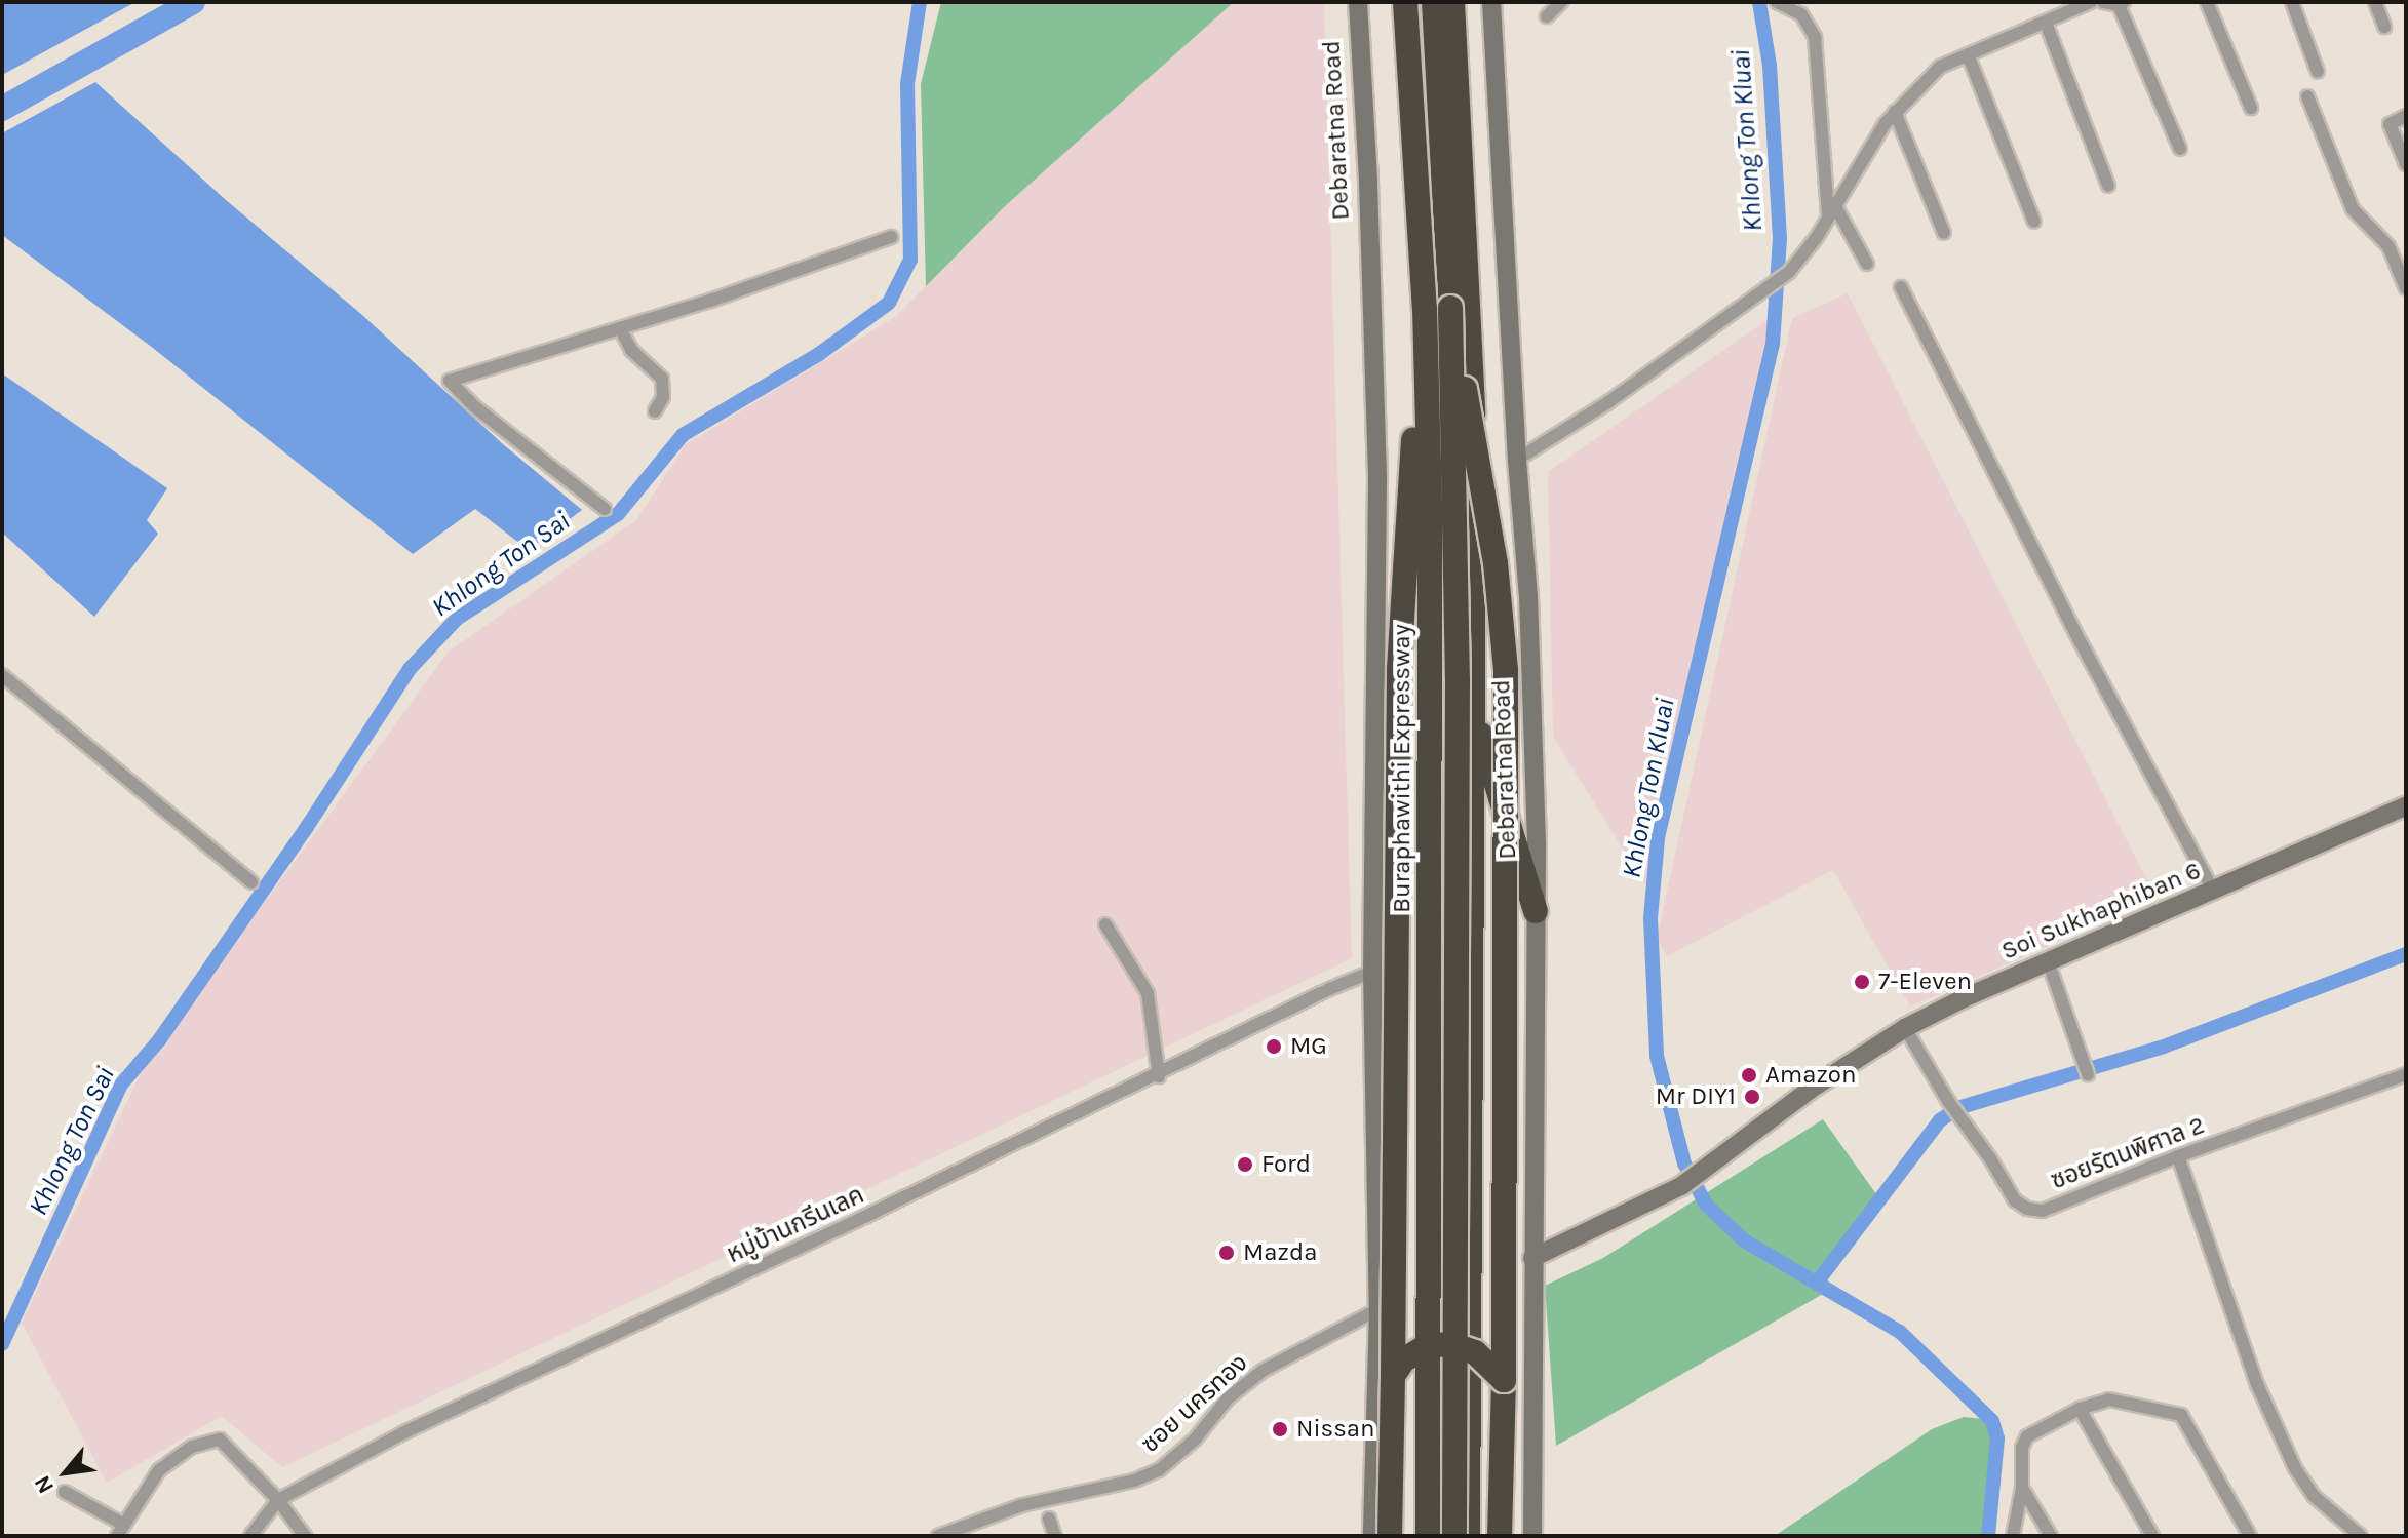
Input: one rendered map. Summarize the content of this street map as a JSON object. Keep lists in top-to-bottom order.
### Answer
{
  "streets": {
    "highway": ["Debaratna Road", "Buraphawithi Expressway"],
    "main road": ["Soi Sukhaphiban 6"],
    "street": ["ซอยรัตนพิศาล 2", "หมู่บ้านกรีนเลค", "ซอย นครทอง"]
  },
  "crossings": [
    ["Debaratna Road", "Soi Sukhaphiban 6"],
    ["Debaratna Road", "หมู่บ้านกรีนเลค"],
    ["Debaratna Road", "ซอย นครทอง"],
    ["Soi Sukhaphiban 6", "ซอยรัตนพิศาล 2"]
  ],
  "water": ["Khlong Ton Kluai", "Khlong Ton Sai"],
  "places": [
    "7-Eleven",
    "MG",
    "Amazon",
    "Mr DIY1",
    "Ford",
    "Mazda",
    "Nissan"
  ],
  "north": "bottom left"
}
